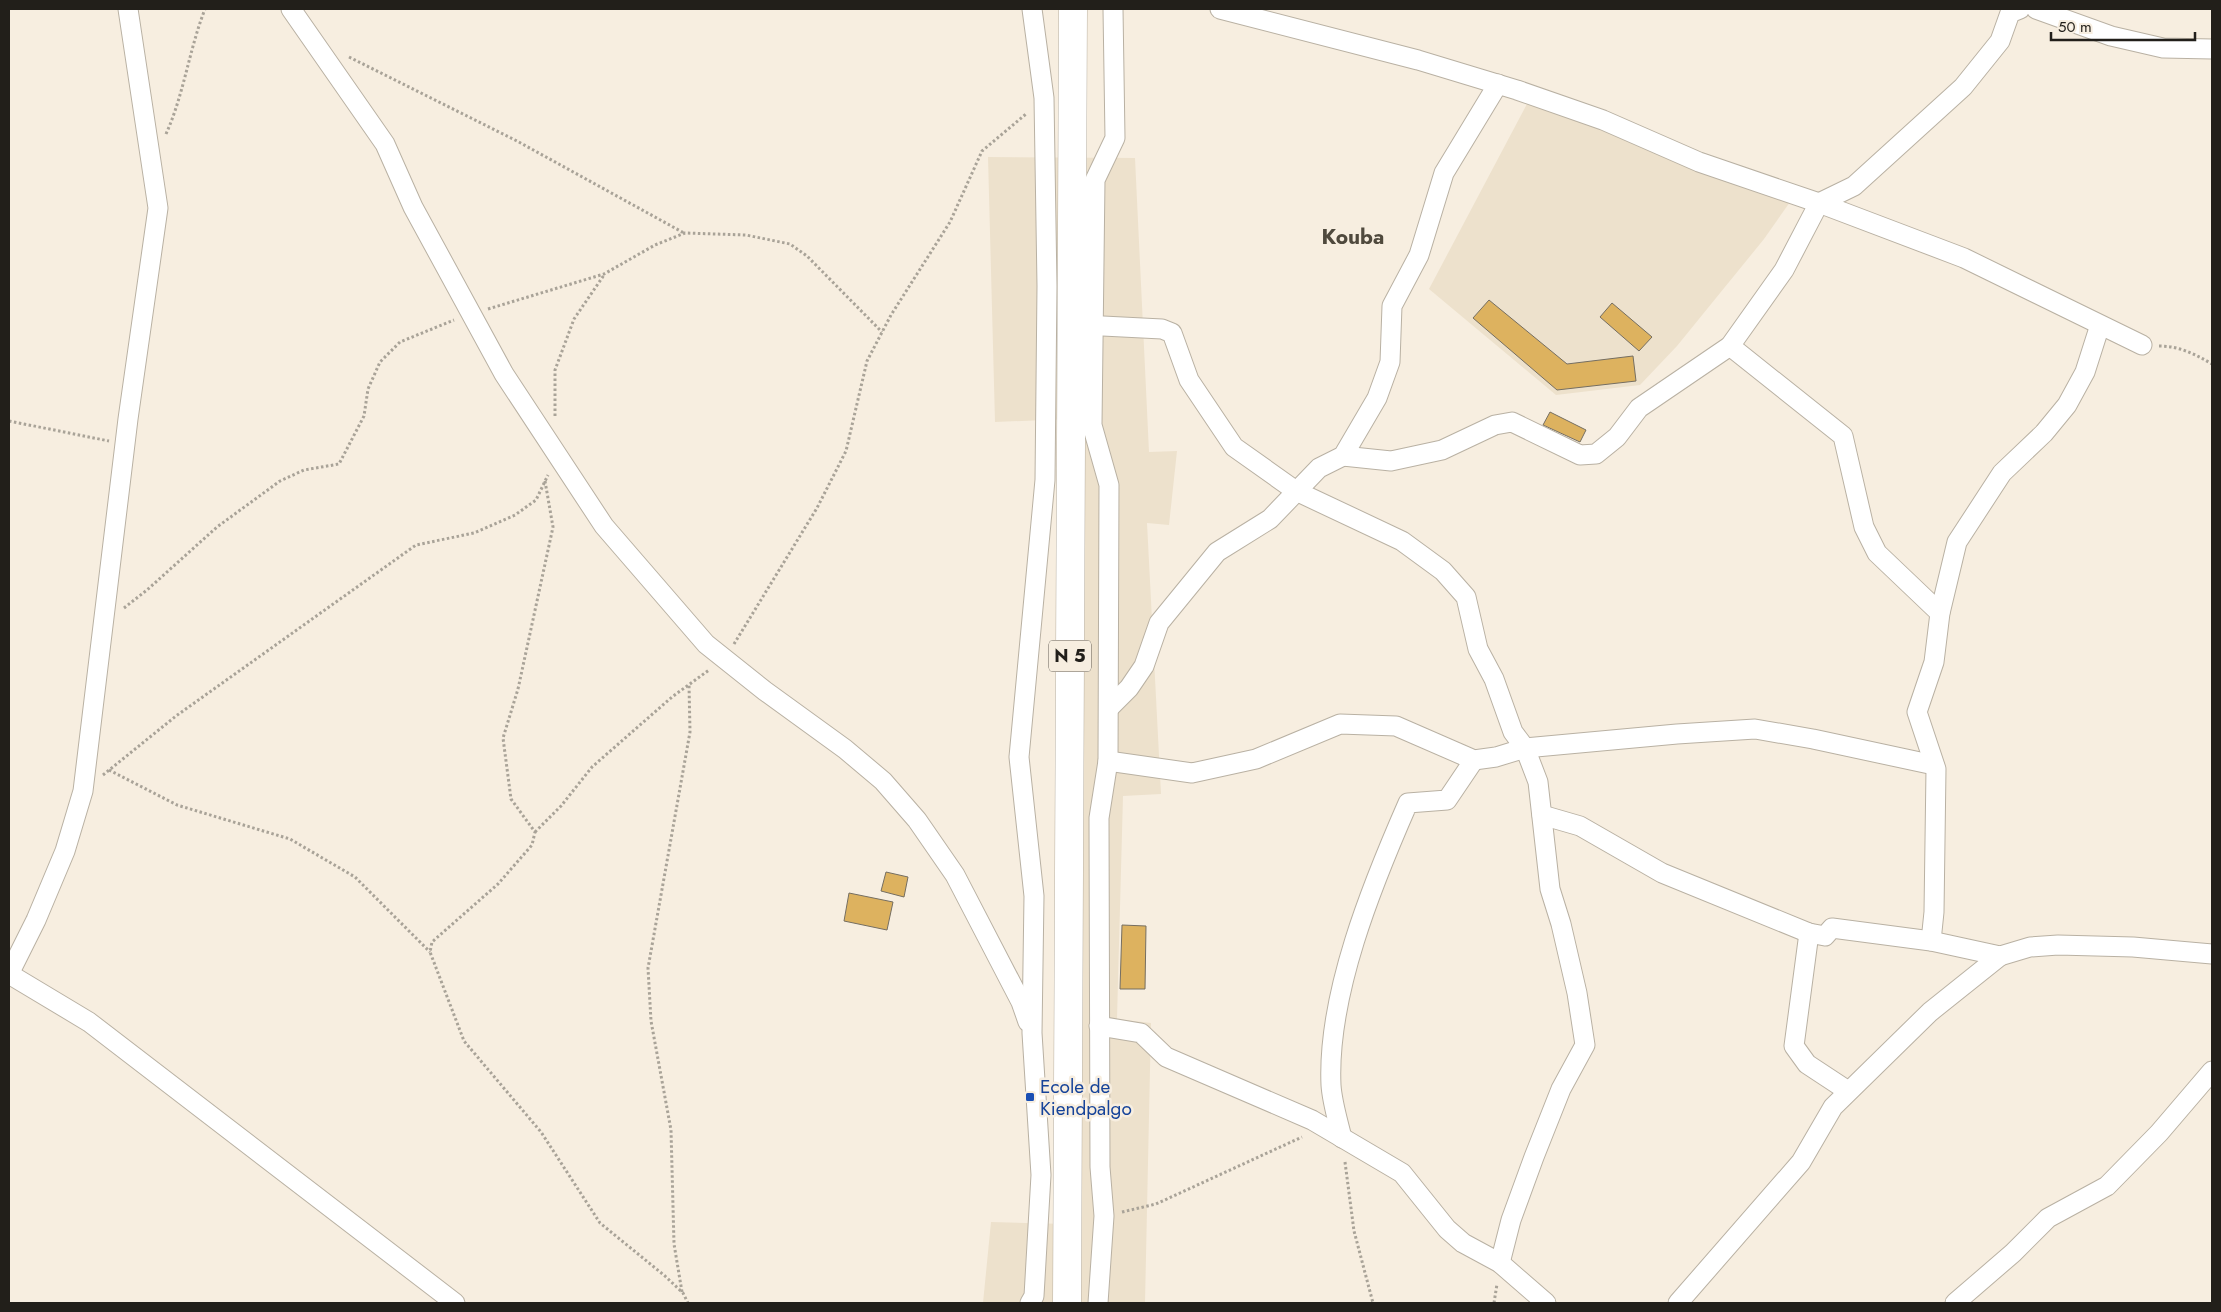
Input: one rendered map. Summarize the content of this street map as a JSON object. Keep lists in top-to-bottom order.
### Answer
{
  "streets": {
    "highway": ["N 5"]
  },
  "districts": ["Kouba"],
  "places": {
    "transit": ["Ecole de Kiendpalgo"]
  },
  "scale_bar": "50 m"
}
